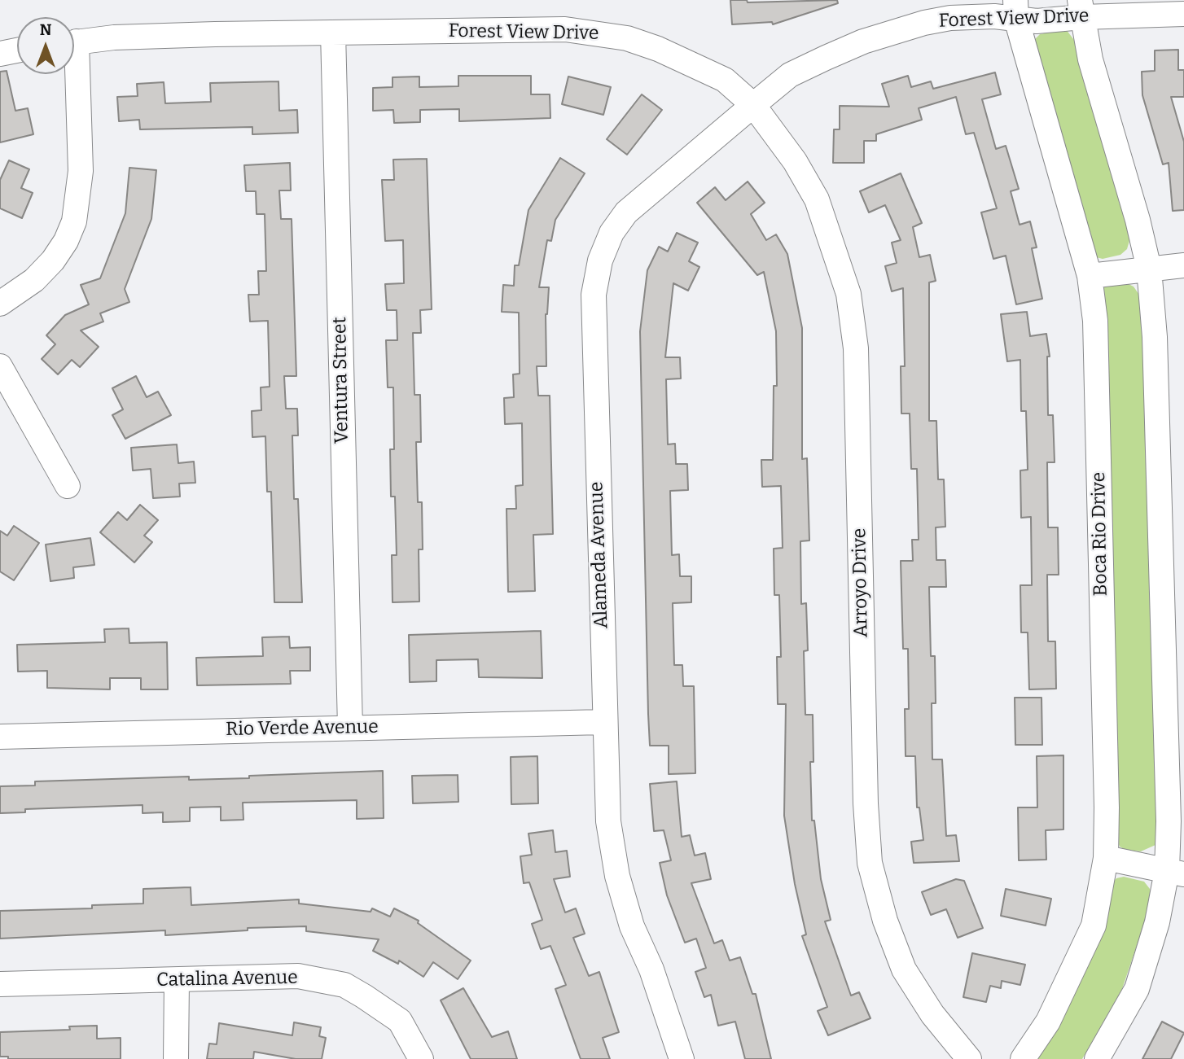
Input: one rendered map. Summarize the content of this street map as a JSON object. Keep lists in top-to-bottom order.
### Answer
{
  "streets": {
    "street": [
      "Forest View Drive",
      "Ventura Street",
      "Boca Rio Drive",
      "Alameda Avenue",
      "Arroyo Drive",
      "Rio Verde Avenue",
      "Catalina Avenue"
    ]
  },
  "crossings": [
    ["Forest View Drive", "Ventura Street"],
    ["Forest View Drive", "Boca Rio Drive"],
    ["Forest View Drive", "Alameda Avenue"],
    ["Forest View Drive", "Arroyo Drive"],
    ["Ventura Street", "Rio Verde Avenue"],
    ["Alameda Avenue", "Arroyo Drive"],
    ["Alameda Avenue", "Rio Verde Avenue"]
  ],
  "north": "top"
}
